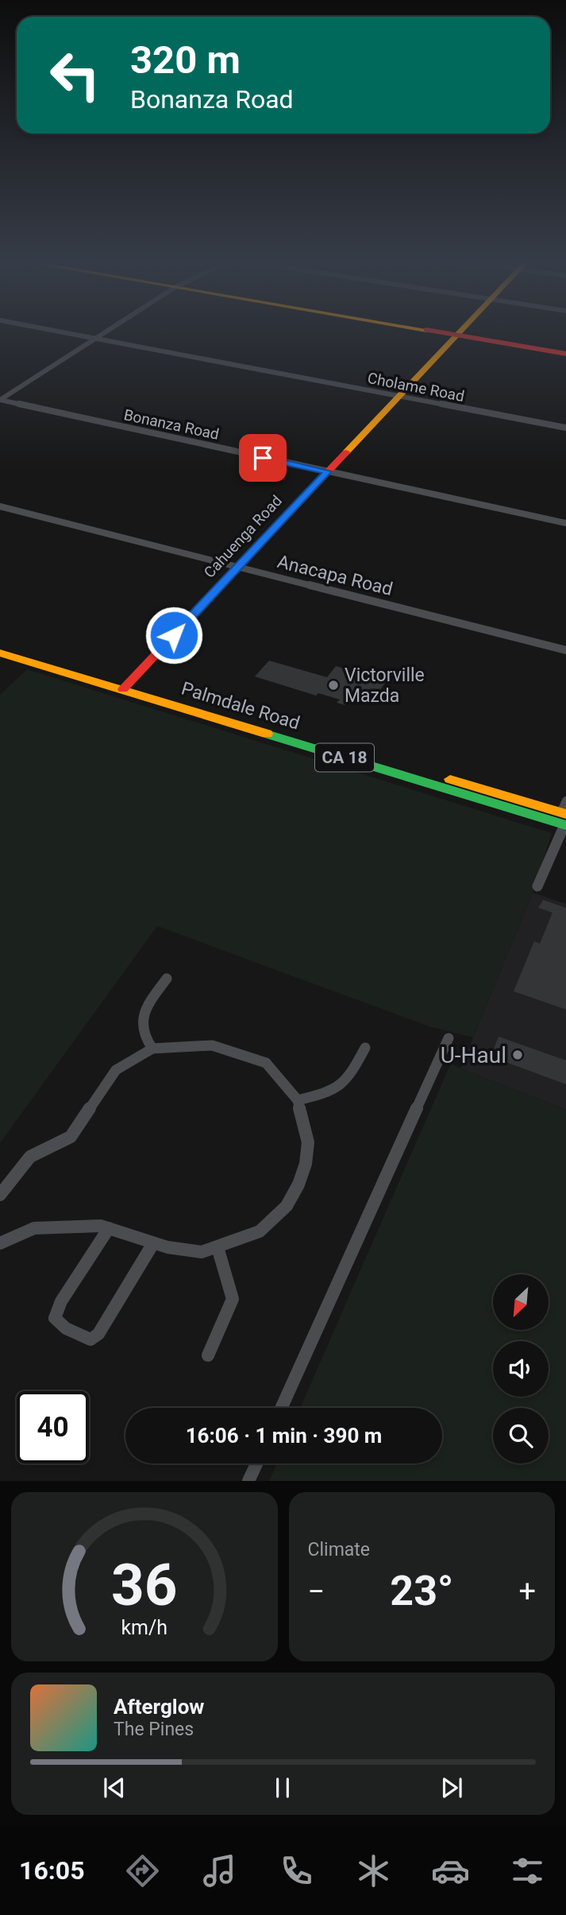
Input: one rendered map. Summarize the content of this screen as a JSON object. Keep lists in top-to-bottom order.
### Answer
{
  "streets": {
    "main road": ["Cahuenga Road", "Palmdale Road", "CA 18"],
    "street": ["Cholame Road", "Bonanza Road", "Anacapa Road"]
  },
  "crossings": [
    ["Cholame Road", "Cahuenga Road"],
    ["Bonanza Road", "Cahuenga Road"],
    ["Cahuenga Road", "Anacapa Road"],
    ["Cahuenga Road", "Palmdale Road"]
  ],
  "places": ["Victorville Mazda", "U-Haul"],
  "north": "bottom left",
  "page": {
    "turn": ["320 m", "Bonanza Road"],
    "limit": "40",
    "trip": "16:06 · 1 min · 390 m",
    "tile": "Climate",
    "heat": ["−", "23°", "+"],
    "song": ["Afterglow", "The Pines"],
    "tabs": "16:05",
    "gauge": ["36", "km/h"]
  }
}
